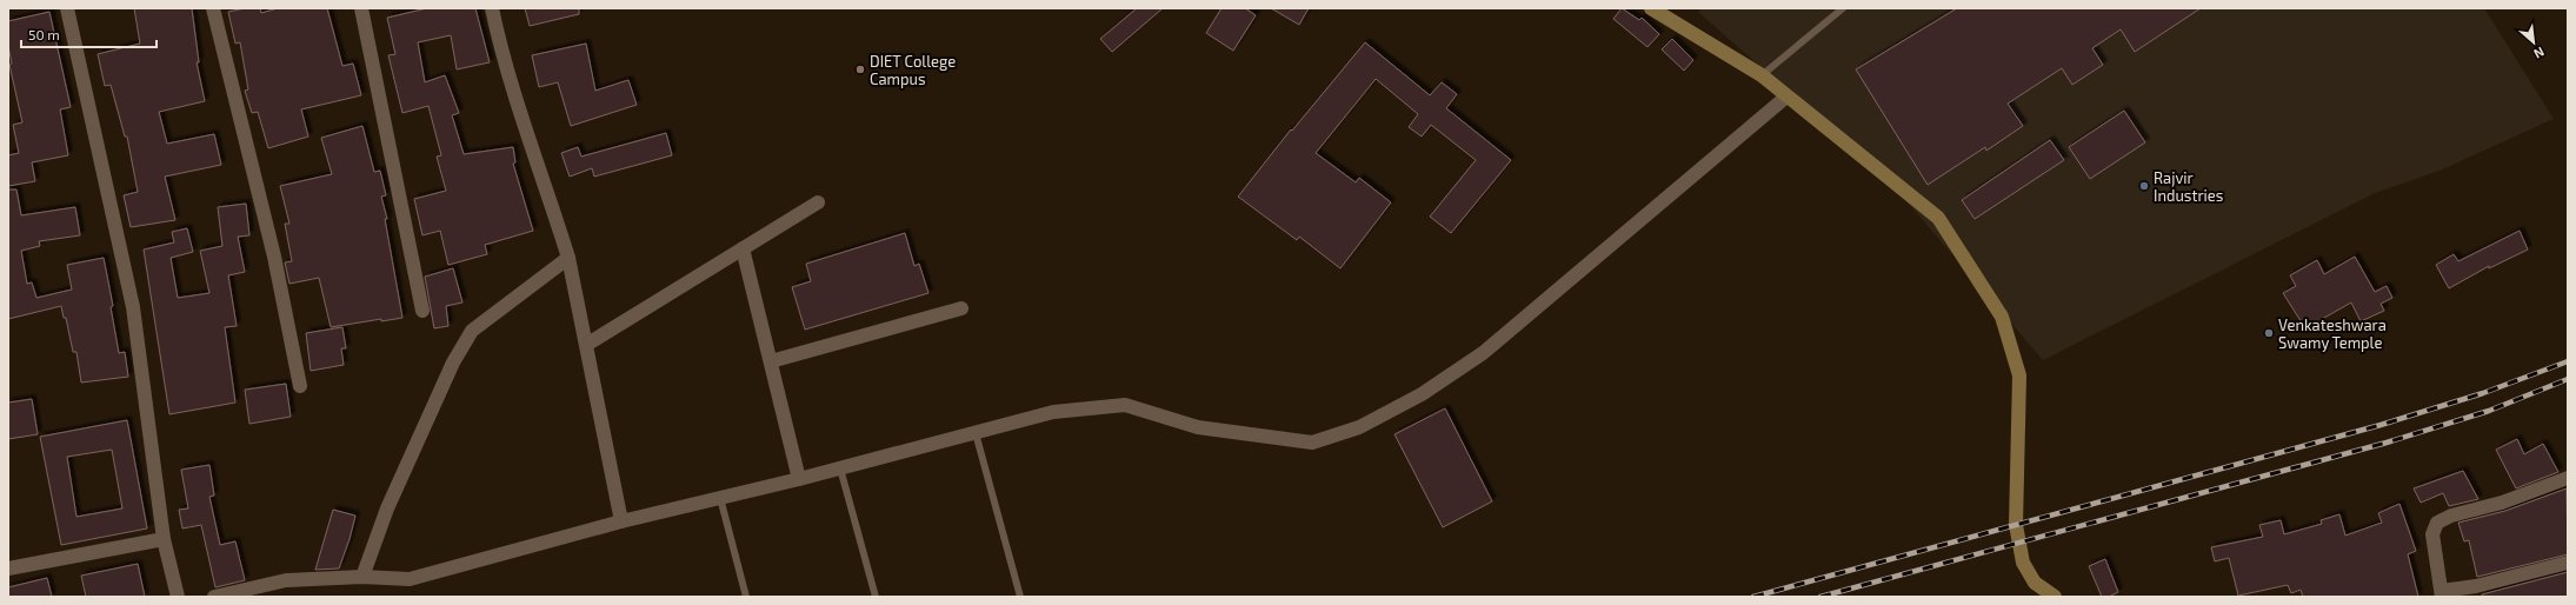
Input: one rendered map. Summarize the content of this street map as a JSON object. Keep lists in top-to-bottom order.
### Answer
{
  "places": ["DIET College Campus", "Rajvir Industries", "Venkateshwara Swamy Temple"],
  "scale_bar": "50 m",
  "north": "bottom right"
}
